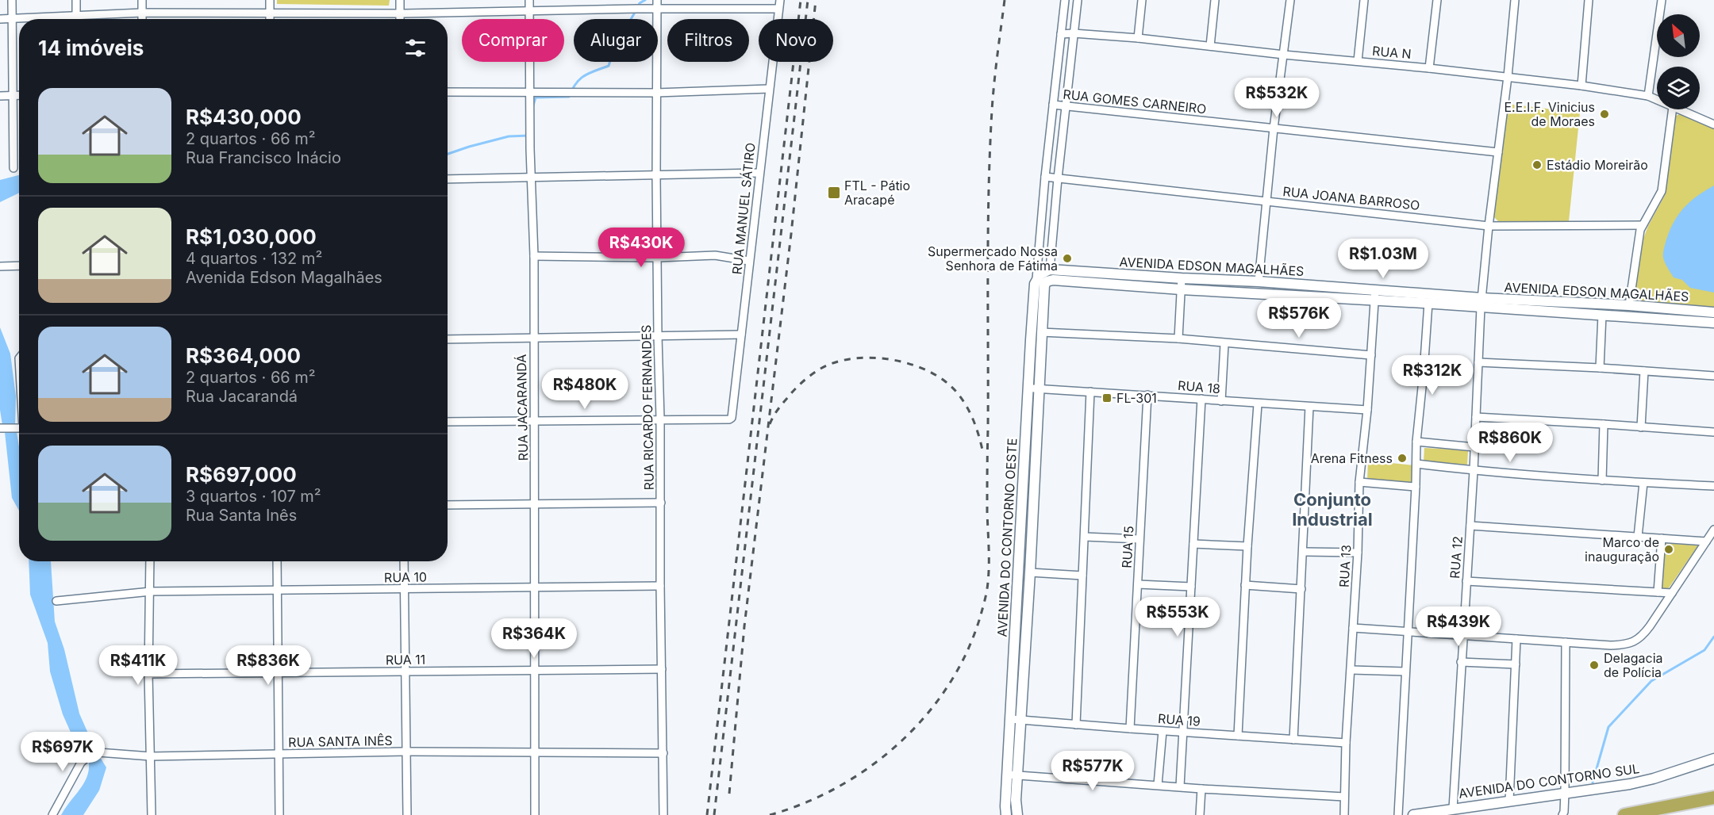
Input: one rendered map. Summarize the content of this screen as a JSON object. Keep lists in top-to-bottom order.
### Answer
{
  "streets": {
    "street": [
      "RUA N",
      "RUA GOMES CARNEIRO",
      "RUA JOANA BARROSO",
      "RUA MANUEL SÁTIRO",
      "AVENIDA EDSON MAGALHÃES",
      "RUA 18",
      "RUA JACARANDÁ",
      "RUA RICARDO FERNANDES",
      "AVENIDA DO CONTORNO OESTE",
      "RUA 15",
      "RUA 12",
      "RUA 13",
      "RUA 10",
      "RUA 11",
      "RUA 19",
      "RUA SANTA INÊS",
      "AVENIDA DO CONTORNO SUL"
    ]
  },
  "crossings": [
    ["RUA N", "RUA 12"],
    ["RUA GOMES CARNEIRO", "RUA 12"],
    ["RUA JOANA BARROSO", "RUA 12"],
    ["RUA MANUEL SÁTIRO", "RUA RICARDO FERNANDES"],
    ["AVENIDA EDSON MAGALHÃES", "AVENIDA DO CONTORNO OESTE"],
    ["AVENIDA EDSON MAGALHÃES", "RUA 12"],
    ["AVENIDA EDSON MAGALHÃES", "RUA 13"],
    ["RUA 18", "AVENIDA DO CONTORNO OESTE"],
    ["RUA 18", "RUA 15"],
    ["RUA 18", "RUA 13"],
    ["RUA JACARANDÁ", "RUA 10"],
    ["RUA JACARANDÁ", "RUA 11"],
    ["RUA JACARANDÁ", "RUA SANTA INÊS"],
    ["RUA RICARDO FERNANDES", "RUA 10"],
    ["RUA RICARDO FERNANDES", "RUA 11"],
    ["RUA RICARDO FERNANDES", "RUA SANTA INÊS"],
    ["AVENIDA DO CONTORNO OESTE", "RUA 19"],
    ["RUA 15", "RUA 19"],
    ["RUA 12", "AVENIDA DO CONTORNO SUL"],
    ["RUA 13", "RUA 19"]
  ],
  "districts": ["Conjunto Industrial"],
  "places": {
    "other": [
      "E.E.I.F. Vinicius de Moraes",
      "Estádio Moreirão",
      "Supermercado Nossa Senhora de Fátima",
      "Arena Fitness",
      "Marco de inauguração",
      "Delagacia de Polícia"
    ],
    "transit": ["FTL - Pátio Aracapé", "FL-301"]
  },
  "north": "top left",
  "page": {
    "chip": [
      "Comprar",
      "Alugar",
      "Filtros",
      "Novo"
    ],
    "heading": "14 imóveis",
    "list": [
      {
        "name": "R$430,000",
        "note": "2 quartos · 66 m² · Rua Francisco Inácio"
      },
      {
        "name": "R$1,030,000",
        "note": "4 quartos · 132 m² · Avenida Edson Magalhães"
      },
      {
        "name": "R$364,000",
        "note": "2 quartos · 66 m² · Rua Jacarandá"
      },
      {
        "name": "R$697,000",
        "note": "3 quartos · 107 m² · Rua Santa Inês"
      }
    ],
    "price": [
      "R$532K",
      "R$430K",
      "R$1.03M",
      "R$576K",
      "R$312K",
      "R$480K",
      "R$860K",
      "R$553K",
      "R$439K",
      "R$364K",
      "R$411K",
      "R$836K",
      "R$697K",
      "R$577K"
    ]
  }
}
